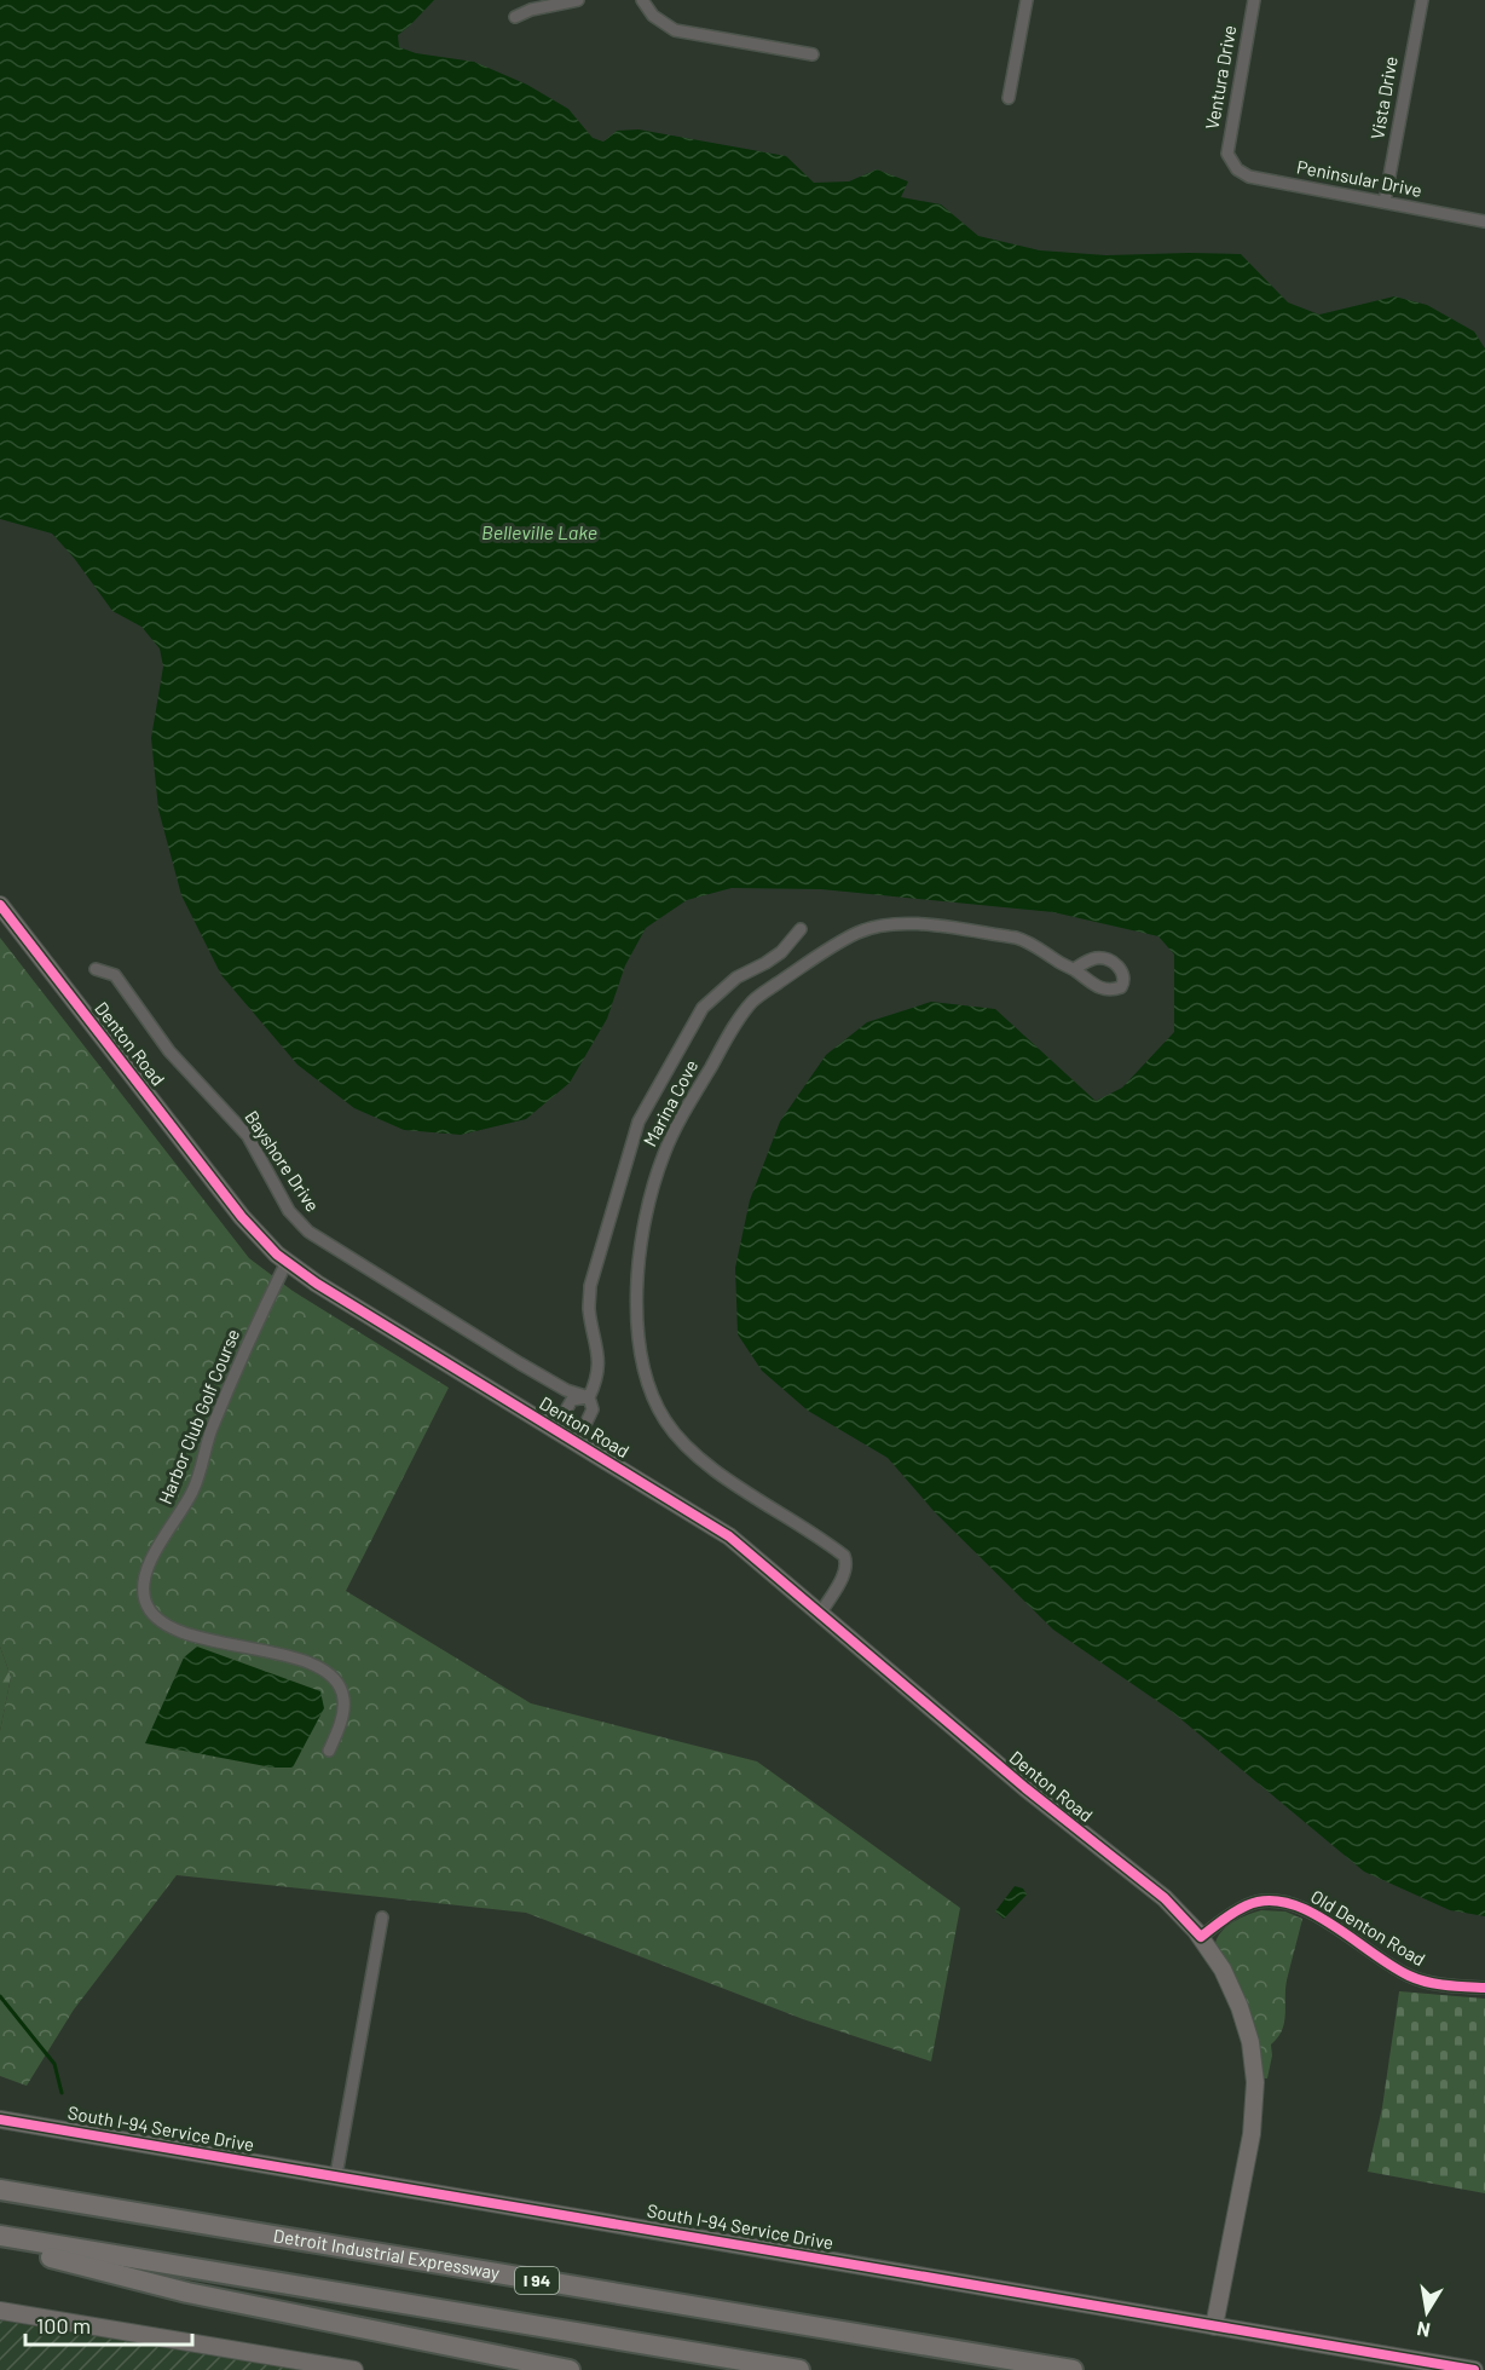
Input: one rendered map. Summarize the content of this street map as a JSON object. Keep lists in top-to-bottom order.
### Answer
{
  "streets": {
    "highway": ["Detroit Industrial Expressway", "I 94"],
    "street": [
      "Ventura Drive",
      "Vista Drive",
      "Peninsular Drive",
      "Denton Road",
      "Marina Cove",
      "Bayshore Drive",
      "Harbor Club Golf Course",
      "Old Denton Road",
      "South I-94 Service Drive"
    ]
  },
  "crossings": [
    ["Ventura Drive", "Peninsular Drive"],
    ["Vista Drive", "Peninsular Drive"],
    ["Denton Road", "Marina Cove"],
    ["Denton Road", "Harbor Club Golf Course"],
    ["Denton Road", "Old Denton Road"],
    ["Denton Road", "South I-94 Service Drive"]
  ],
  "water": ["Belleville Lake"],
  "scale_bar": "100 m",
  "north": "bottom"
}
